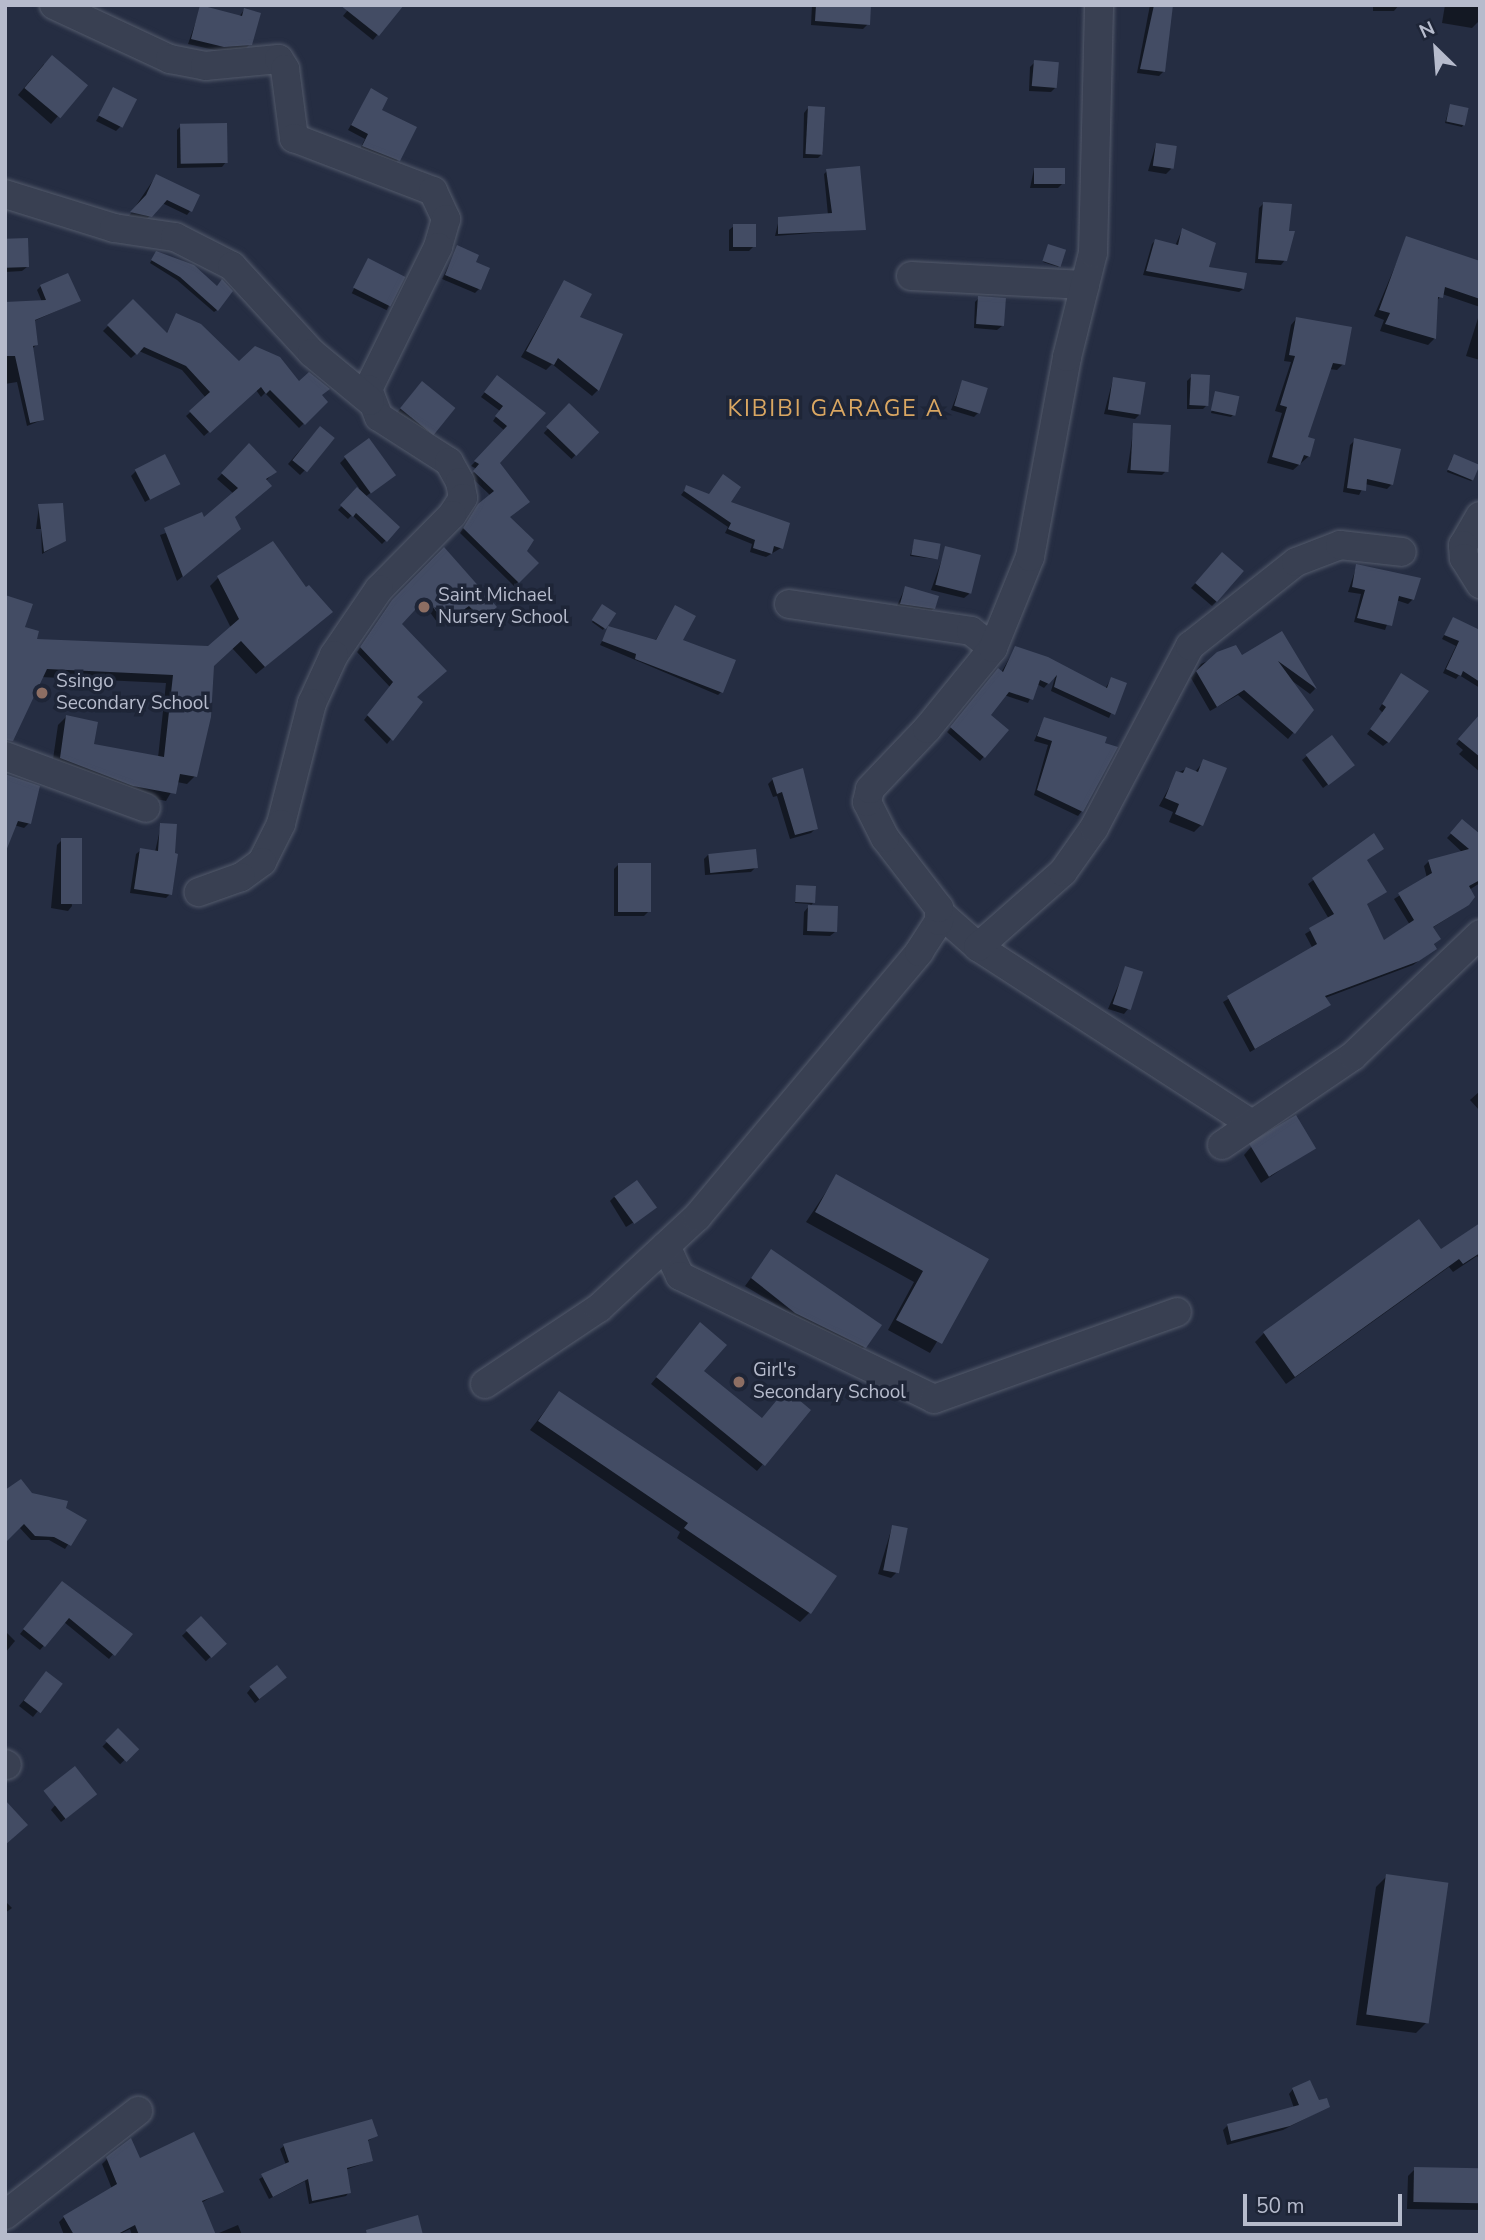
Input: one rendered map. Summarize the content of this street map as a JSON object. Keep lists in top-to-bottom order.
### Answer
{
  "districts": ["KIBIBI GARAGE A"],
  "places": ["Saint Michael Nursery School", "Ssingo Secondary School", "Girl's Secondary School"],
  "scale_bar": "50 m",
  "north": "top left"
}
